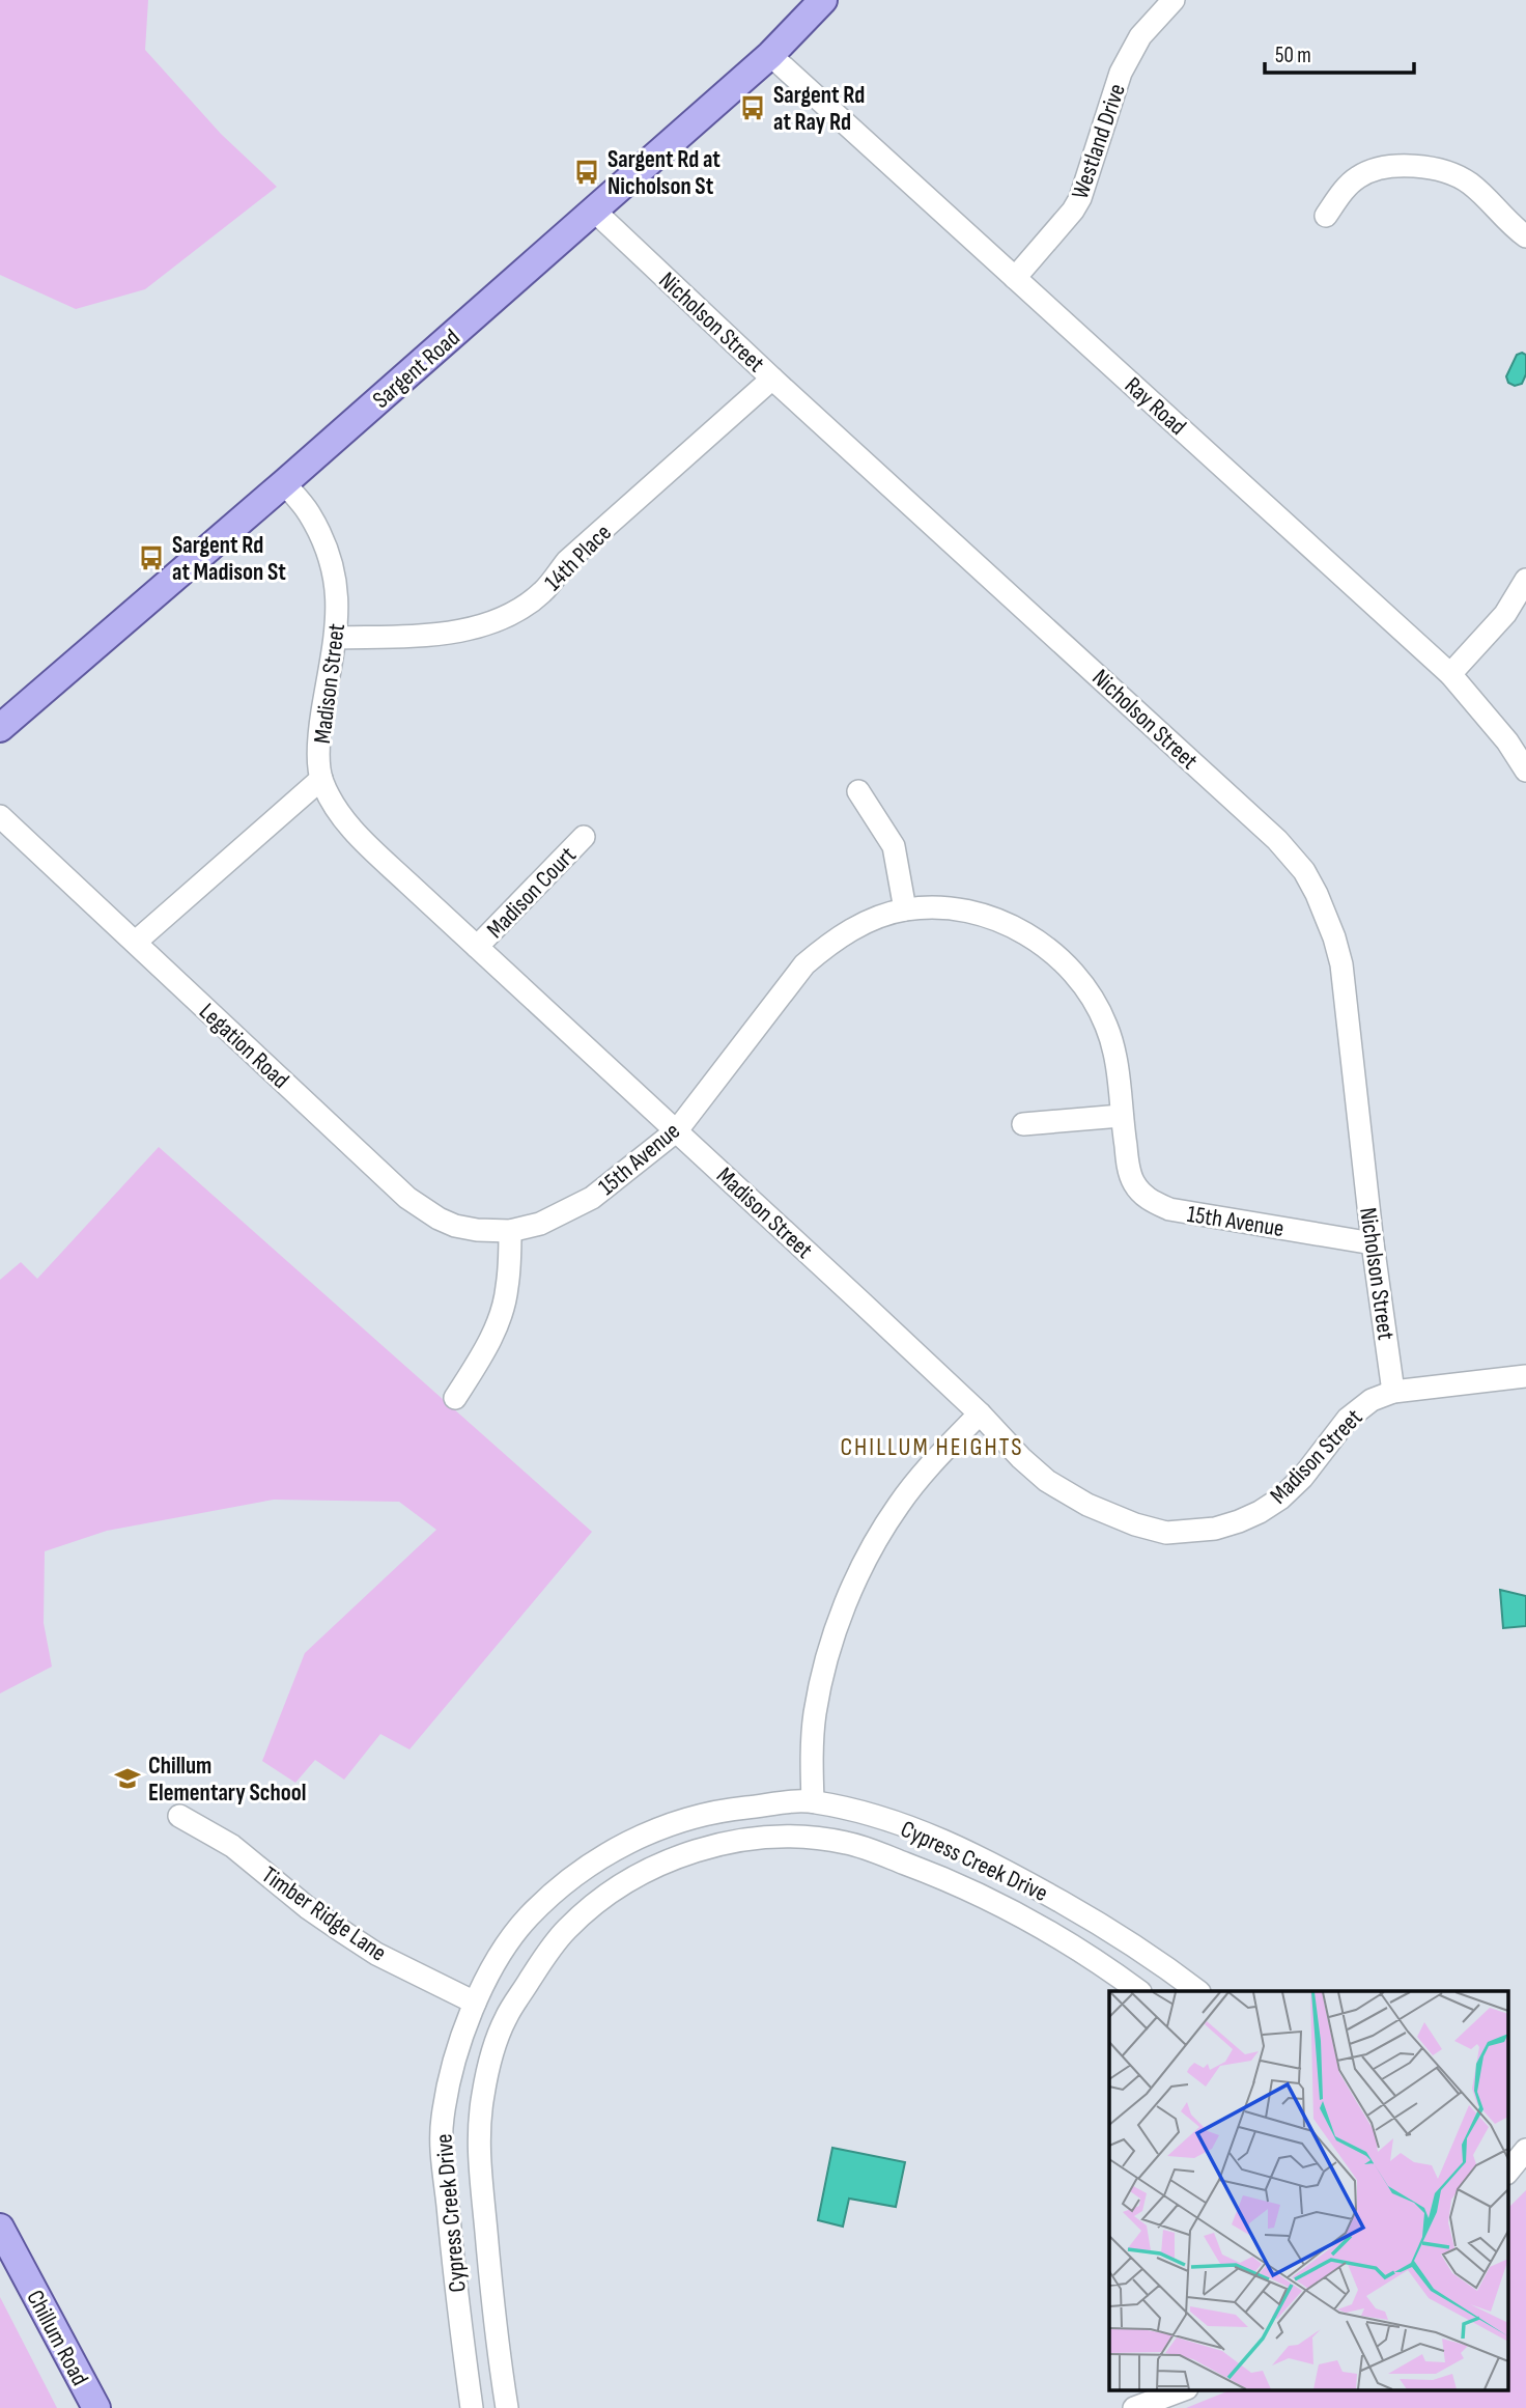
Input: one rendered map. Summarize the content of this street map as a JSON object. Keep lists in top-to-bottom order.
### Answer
{
  "streets": {
    "main road": ["Sargent Road", "Chillum Road"],
    "street": [
      "Westland Drive",
      "Nicholson Street",
      "Ray Road",
      "14th Place",
      "Madison Street",
      "Madison Court",
      "Legation Road",
      "15th Avenue",
      "Cypress Creek Drive",
      "Timber Ridge Lane"
    ]
  },
  "crossings": [
    ["Westland Drive", "Ray Road"],
    ["Nicholson Street", "Sargent Road"],
    ["Nicholson Street", "14th Place"],
    ["Nicholson Street", "Madison Street"],
    ["Nicholson Street", "15th Avenue"],
    ["Sargent Road", "Ray Road"],
    ["Sargent Road", "Madison Street"],
    ["14th Place", "Madison Street"],
    ["Madison Street", "Madison Court"],
    ["Madison Street", "15th Avenue"],
    ["Legation Road", "15th Avenue"],
    ["Cypress Creek Drive", "Timber Ridge Lane"]
  ],
  "districts": ["CHILLUM HEIGHTS"],
  "places": {
    "bus stop": ["Sargent Rd at Ray Rd", "Sargent Rd at Nicholson St", "Sargent Rd at Madison St"],
    "school or university": ["Chillum Elementary School"]
  },
  "scale_bar": "50 m"
}
